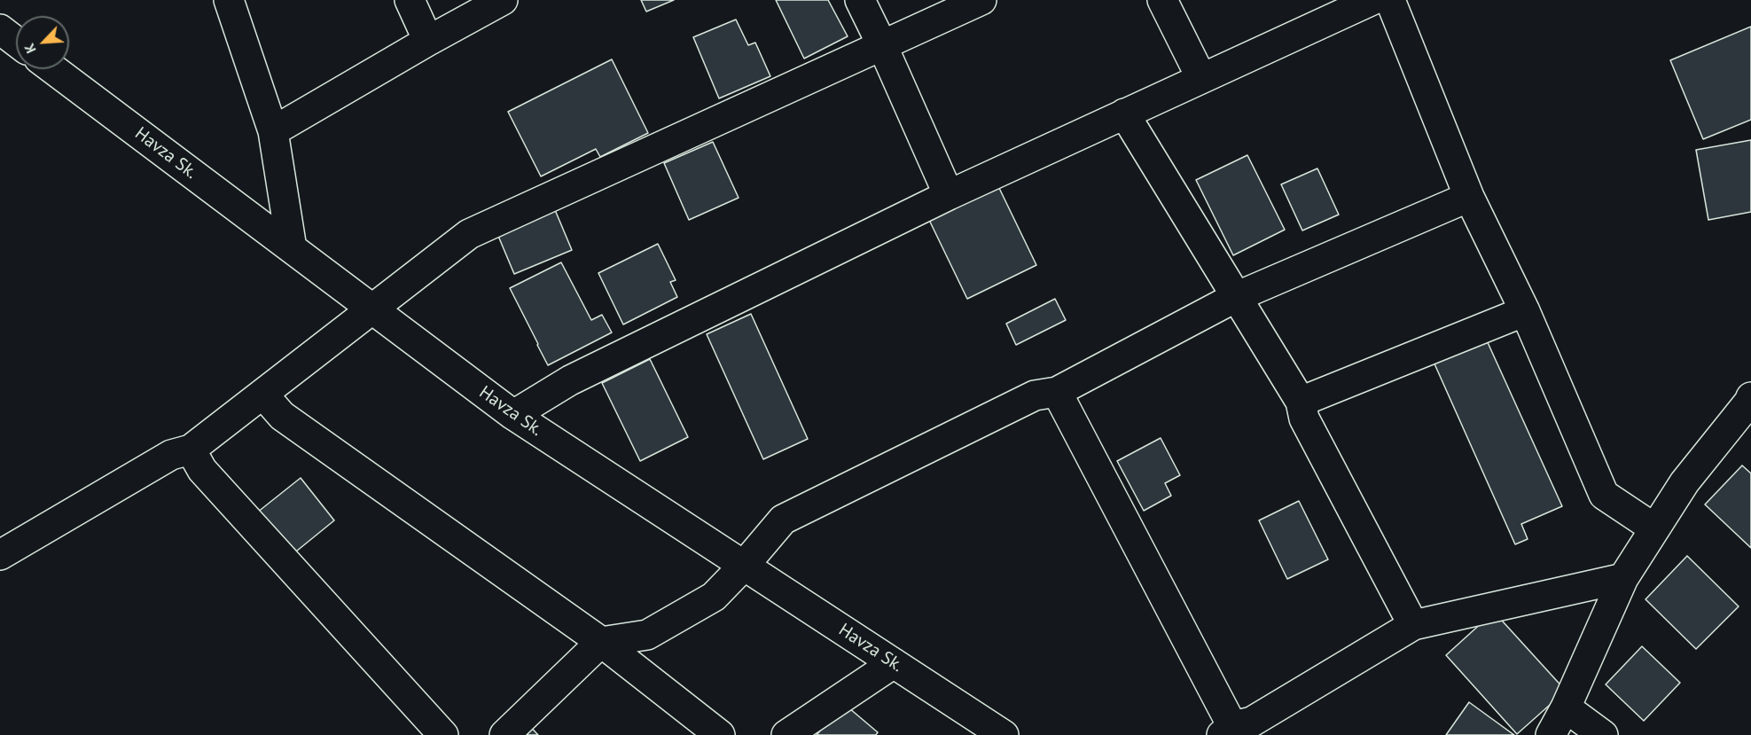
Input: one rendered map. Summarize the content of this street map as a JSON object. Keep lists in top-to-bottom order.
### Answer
{
  "streets": {
    "street": ["Havza Sk."]
  },
  "north": "bottom left"
}
